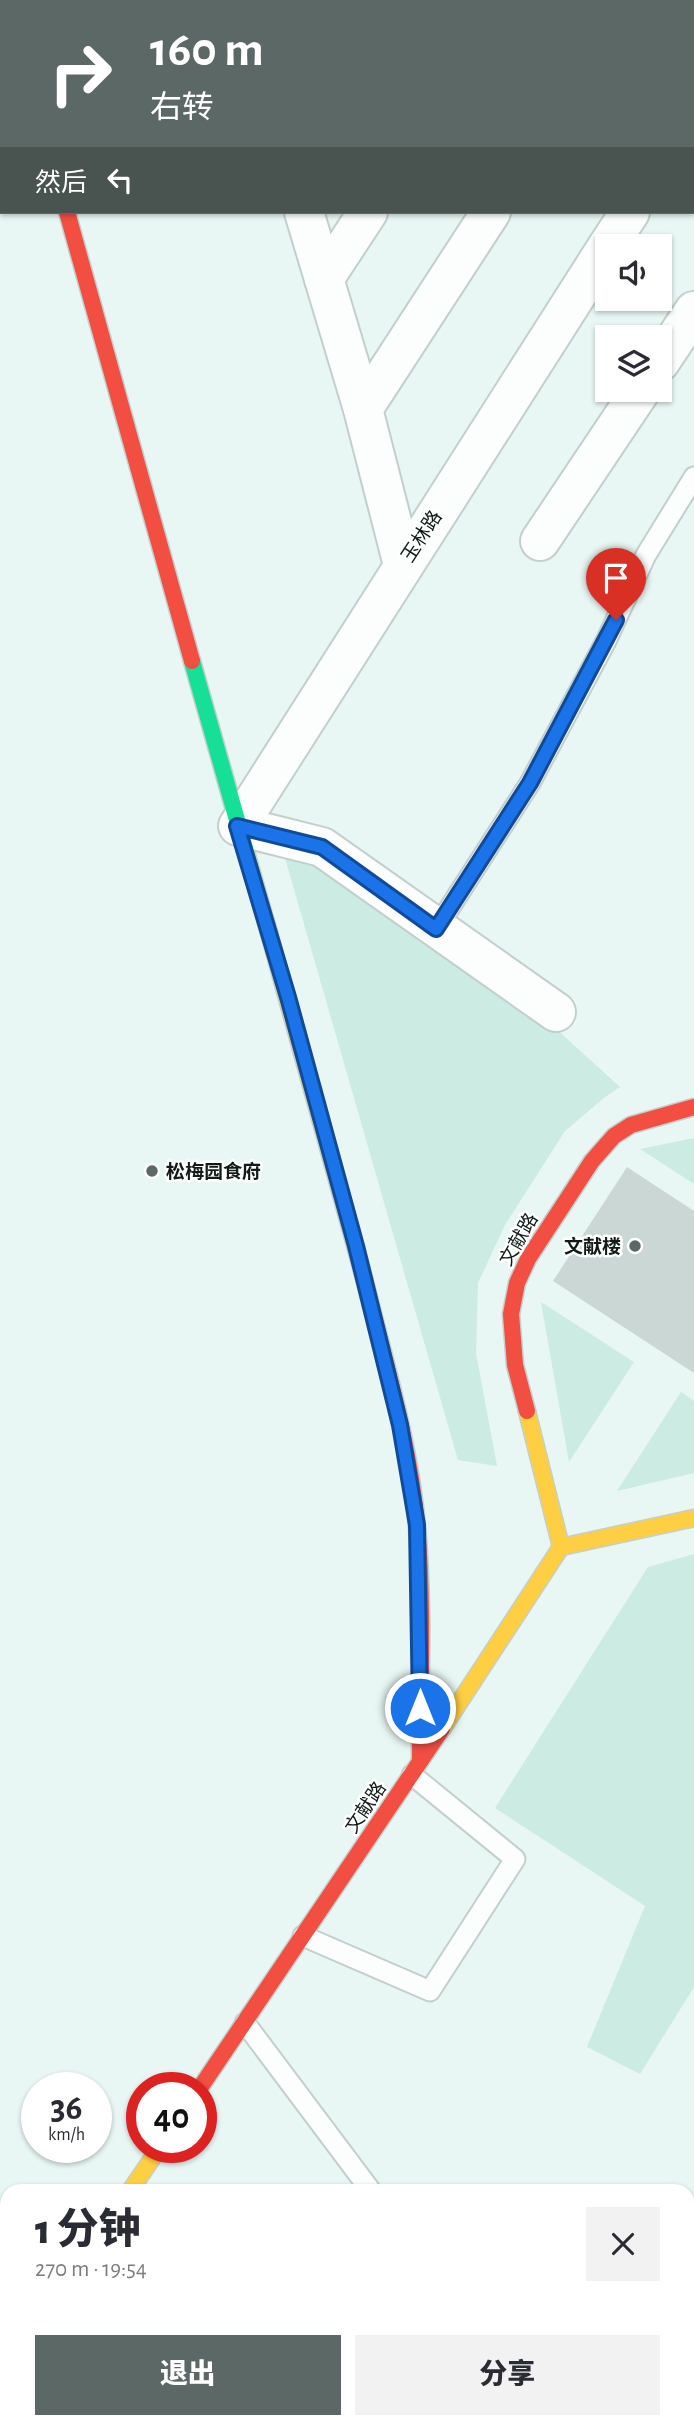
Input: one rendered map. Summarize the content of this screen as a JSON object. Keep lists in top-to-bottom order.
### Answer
{
  "streets": {
    "street": ["玉林路", "文献路"]
  },
  "places": ["松梅园食府", "文献楼"],
  "page": {
    "turn": ["160 m", "右转"],
    "then": "然后",
    "speed": "36 km/h",
    "limit": "40",
    "heading": ["1 分钟", "270 m · 19:54"],
    "buttons": ["退出", "分享"]
  }
}
